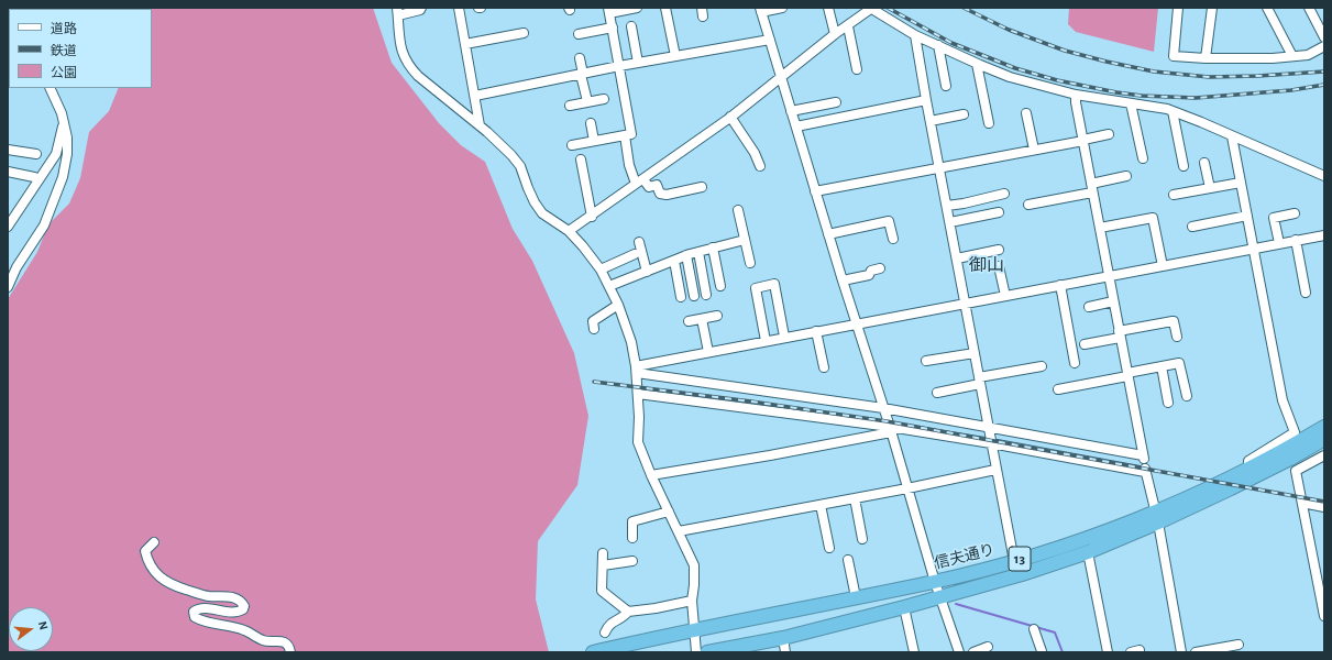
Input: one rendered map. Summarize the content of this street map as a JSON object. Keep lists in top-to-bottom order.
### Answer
{
  "streets": {
    "highway": ["信夫通り", "13"]
  },
  "districts": ["御山"],
  "legend": ["道路", "鉄道", "公園"],
  "north": "right"
}
